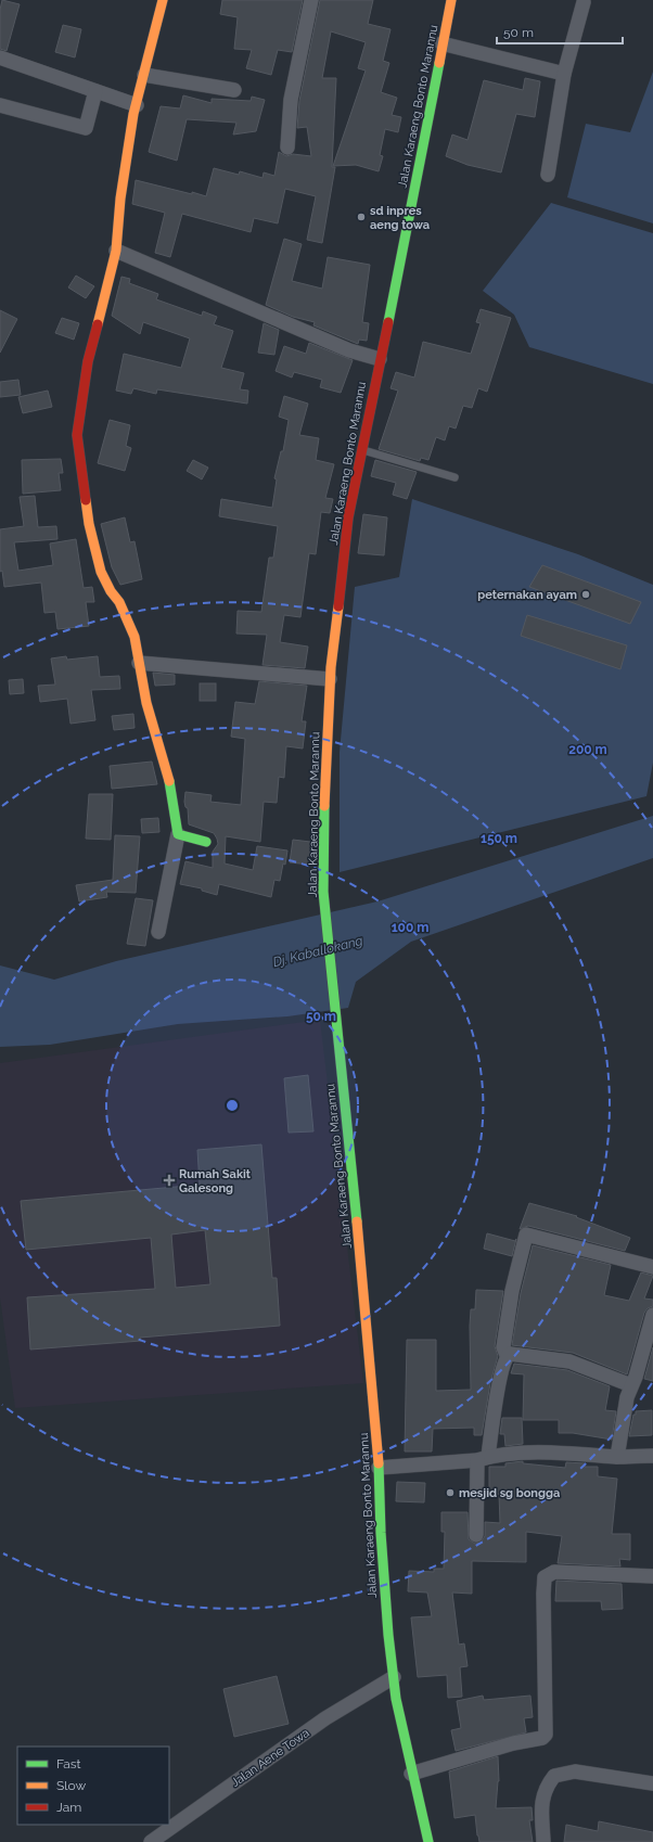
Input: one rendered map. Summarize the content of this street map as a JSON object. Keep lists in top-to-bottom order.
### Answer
{
  "streets": {
    "main road": ["Jalan Karaeng Bonto Marannu"],
    "street": ["Jalan Aene Towa"]
  },
  "crossings": [
    ["Jalan Karaeng Bonto Marannu", "Jalan Aene Towa"]
  ],
  "water": ["Dj. Kaballokang"],
  "places": {
    "other": ["sd inpres aeng towa", "peternakan ayam", "mesjid sg bongga"],
    "health": ["Rumah Sakit Galesong"]
  },
  "legend": ["Fast", "Slow", "Jam"],
  "scale_bar": "50 m",
  "rings": [
    "200 m",
    "150 m",
    "100 m",
    "50 m"
  ]
}
